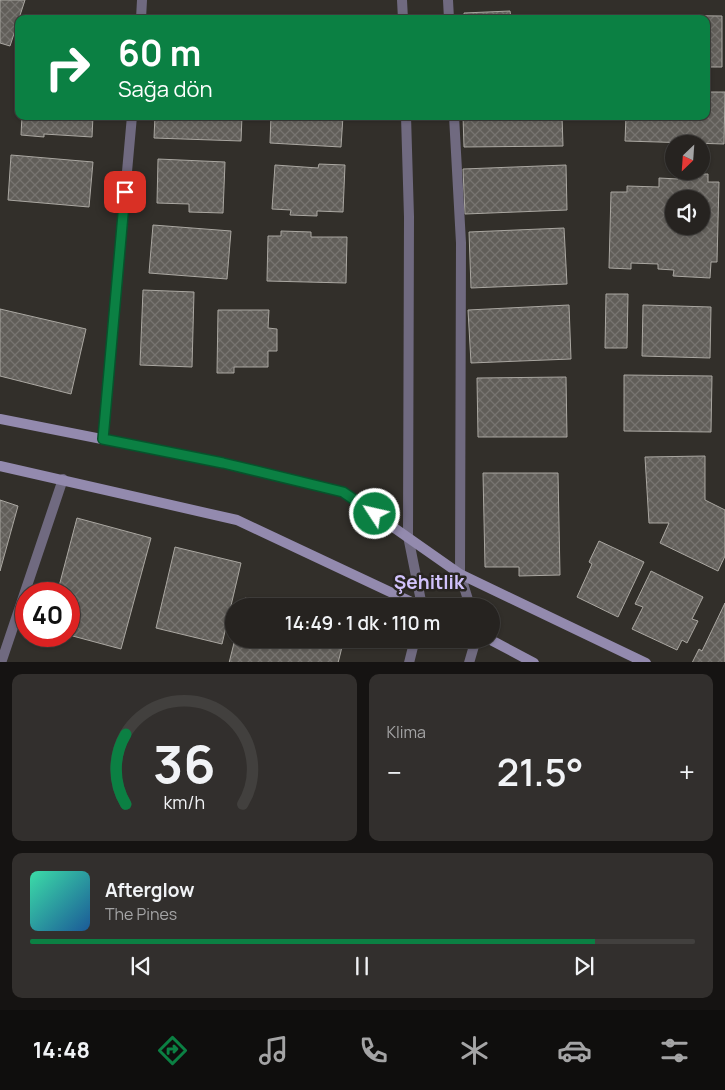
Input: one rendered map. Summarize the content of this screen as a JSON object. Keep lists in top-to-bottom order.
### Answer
{
  "districts": ["Şehitlik"],
  "north": "bottom left",
  "page": {
    "turn": ["60 m", "Sağa dön"],
    "limit": "40",
    "trip": "14:49 · 1 dk · 110 m",
    "tile": "Klima",
    "heat": ["−", "21.5°", "+"],
    "song": ["Afterglow", "The Pines"],
    "tabs": "14:48",
    "gauge": ["36", "km/h"]
  }
}
